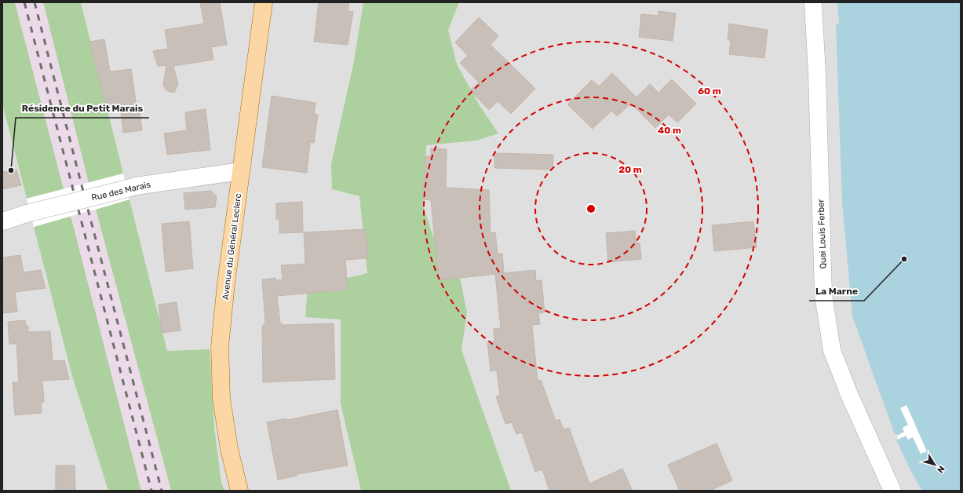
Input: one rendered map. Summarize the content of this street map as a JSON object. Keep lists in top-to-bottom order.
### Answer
{
  "streets": {
    "main road": ["Avenue du Général Leclerc"],
    "street": ["Rue des Marais", "Quai Louis Ferber"]
  },
  "crossings": [
    ["Rue des Marais", "Avenue du Général Leclerc"]
  ],
  "places": ["Résidence du Petit Marais", "La Marne"],
  "north": "bottom right",
  "rings": ["60 m", "40 m", "20 m"]
}
